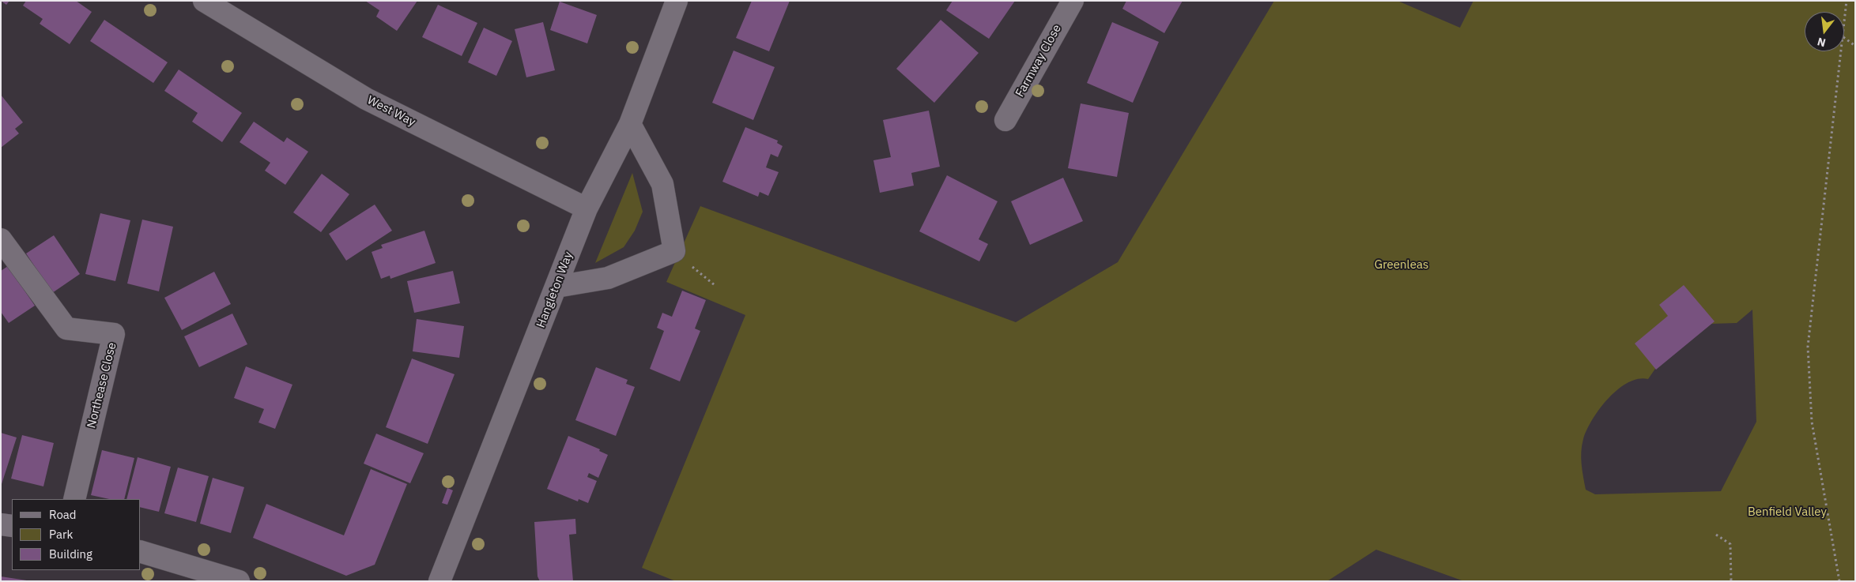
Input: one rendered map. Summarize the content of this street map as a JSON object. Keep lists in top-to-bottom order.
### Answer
{
  "streets": {
    "street": [
      "Farmway Close",
      "West Way",
      "Hangleton Way",
      "Northease Close"
    ]
  },
  "crossings": [
    ["West Way", "Hangleton Way"]
  ],
  "parks": ["Greenleas", "Benfield Valley"],
  "legend": ["Road", "Park", "Building"],
  "north": "bottom"
}
